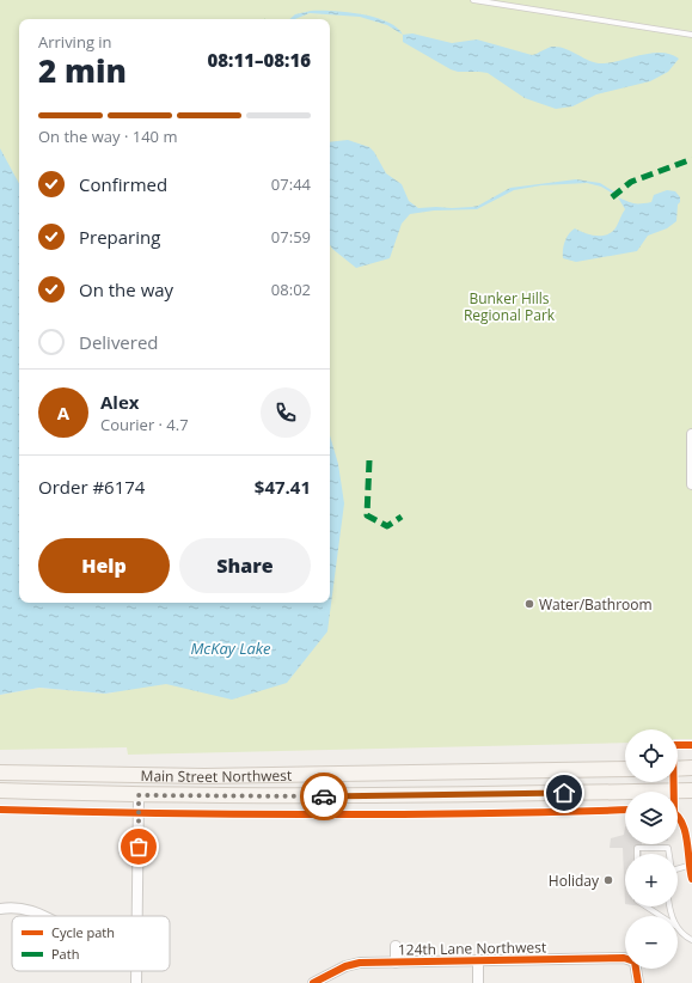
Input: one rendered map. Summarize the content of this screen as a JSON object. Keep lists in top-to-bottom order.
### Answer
{
  "streets": {
    "main road": ["Main Street Northwest"],
    "street": ["124th Lane Northwest"]
  },
  "water": ["McKay Lake"],
  "parks": ["Bunker Hills Regional Park"],
  "places": ["Water/Bathroom", "Holiday"],
  "legend": ["Cycle path", "Path"],
  "page": {
    "heading": ["2 min", "Arriving in", "08:11–08:16"],
    "panel": [
      "Alex",
      "Courier · 4.7",
      "Order #6174",
      "$47.41"
    ],
    "bar": "On the way · 140 m",
    "list": [
      ["Confirmed", "07:44"],
      ["Preparing", "07:59"],
      ["On the way", "08:02"],
      "Delivered"
    ],
    "round": "A",
    "buttons": ["Help", "Share"],
    "map_buttons": ["+", "−"]
  }
}
